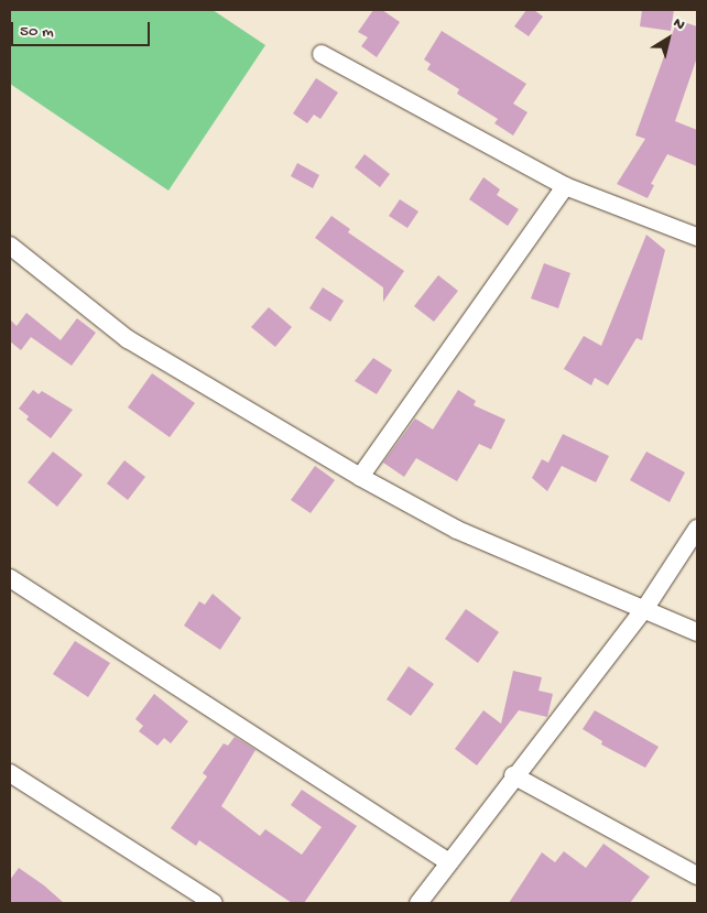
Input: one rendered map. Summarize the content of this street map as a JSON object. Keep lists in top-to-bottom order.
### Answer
{
  "scale_bar": "50 m",
  "north": "top right"
}
